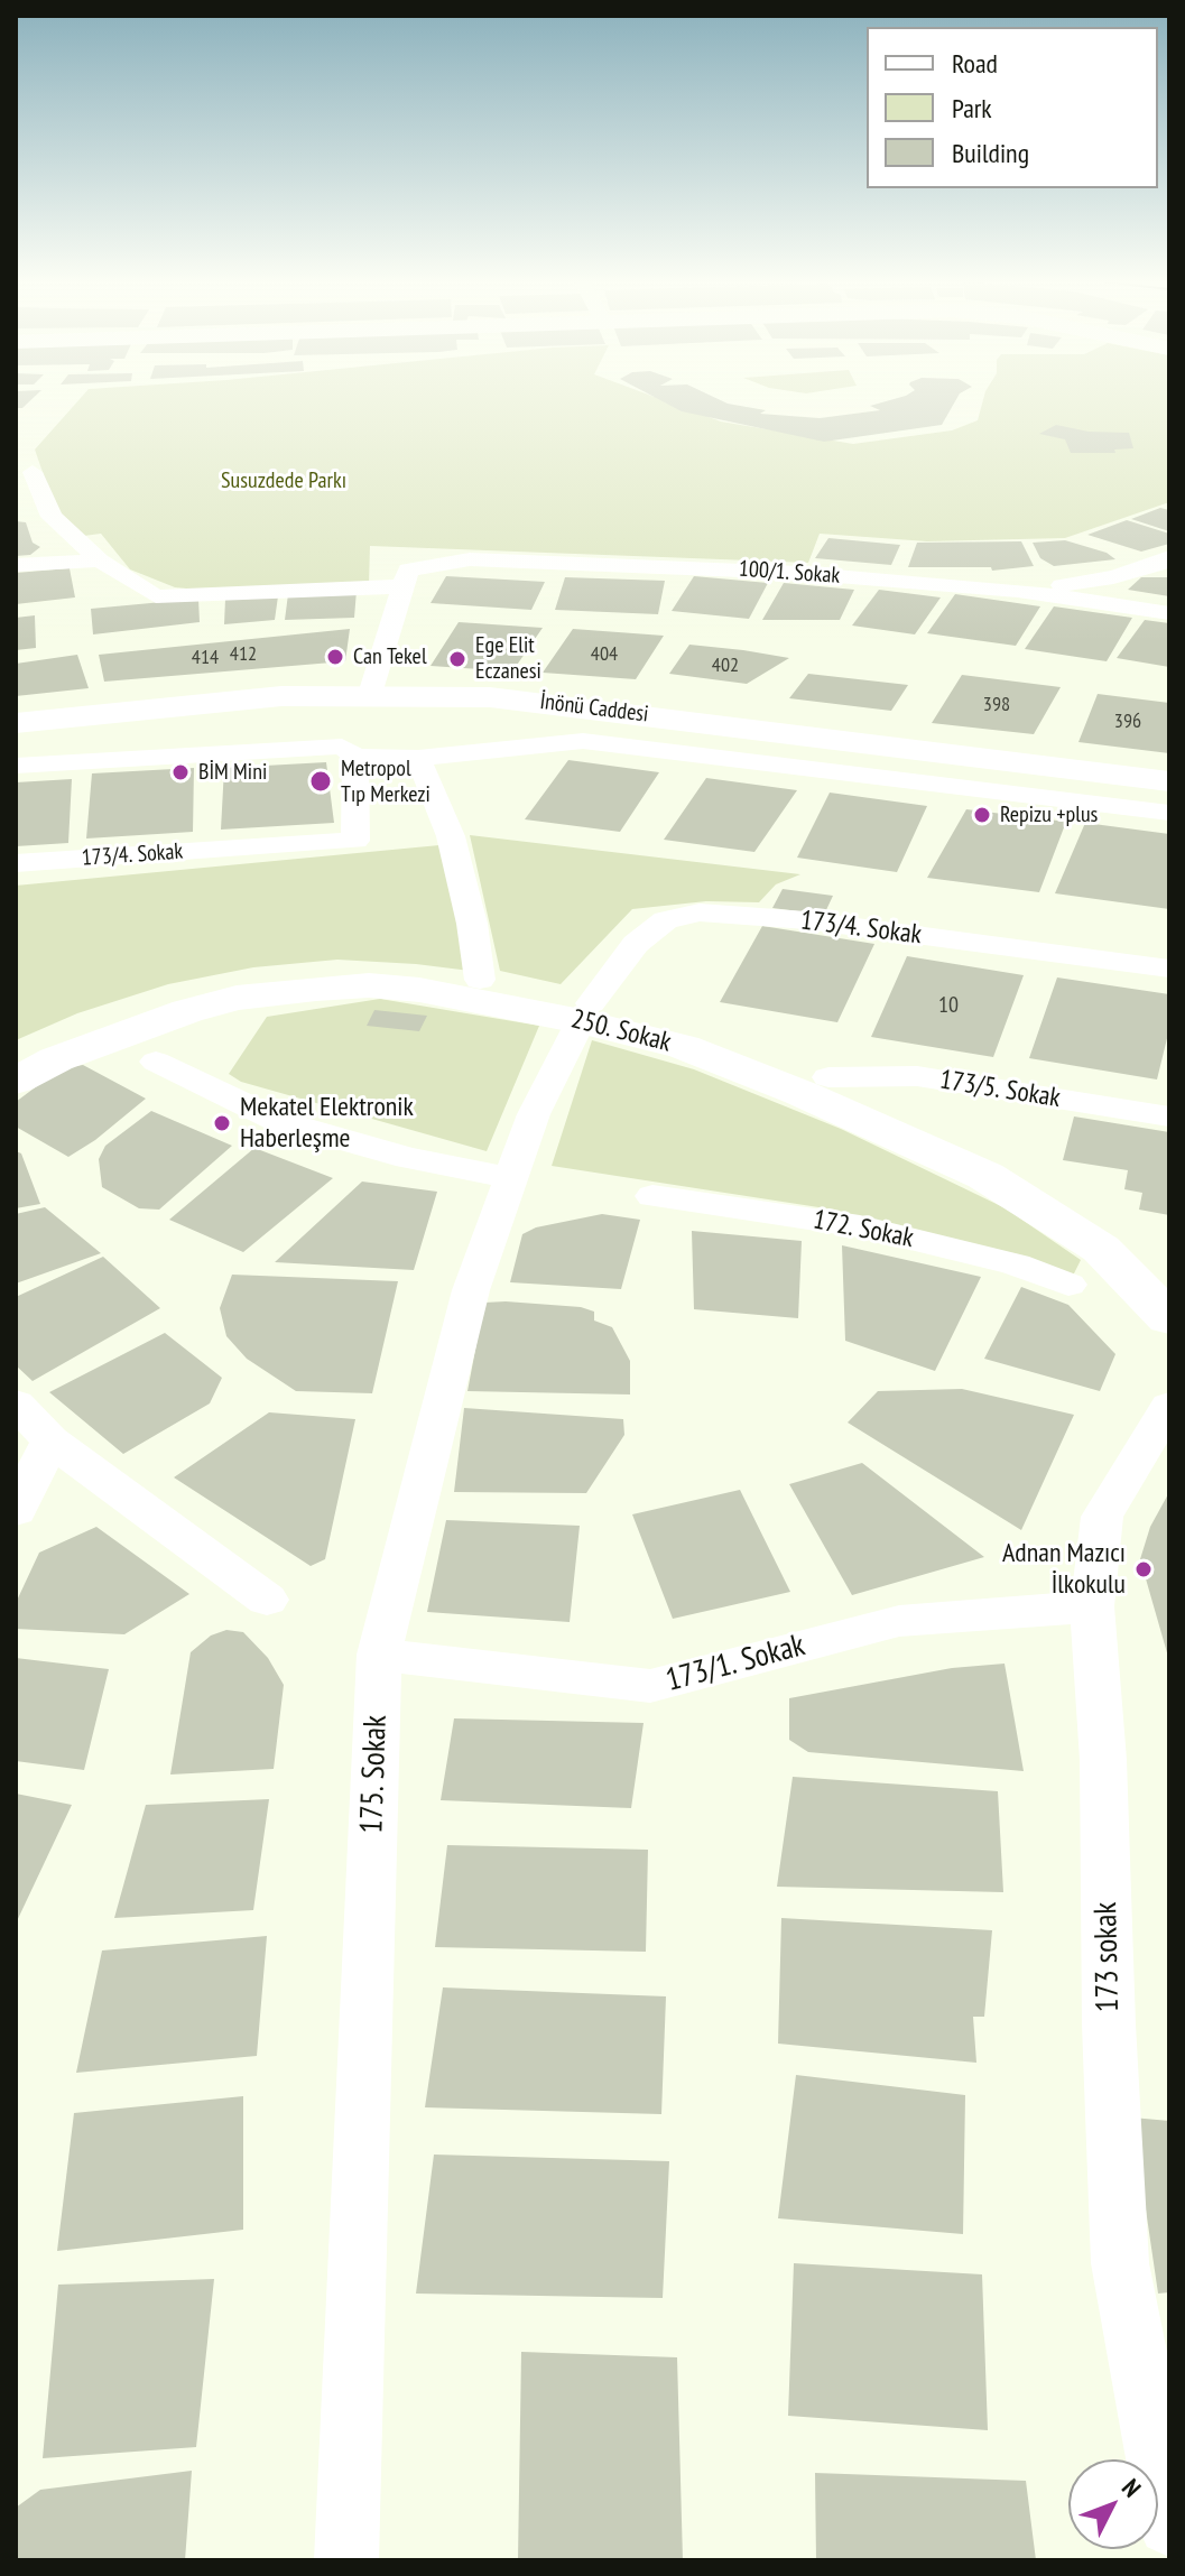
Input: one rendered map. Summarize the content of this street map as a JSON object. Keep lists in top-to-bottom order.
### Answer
{
  "streets": {
    "main road": ["İnönü Caddesi", "250. Sokak"],
    "street": [
      "100/1. Sokak",
      "173/4. Sokak",
      "173/5. Sokak",
      "172. Sokak",
      "173/1. Sokak",
      "175. Sokak",
      "173 sokak"
    ]
  },
  "crossings": [
    ["173/4. Sokak", "250. Sokak"],
    ["173/4. Sokak", "175. Sokak"],
    ["250. Sokak", "173/5. Sokak"],
    ["250. Sokak", "175. Sokak"],
    ["173/1. Sokak", "175. Sokak"],
    ["173/1. Sokak", "173 sokak"]
  ],
  "parks": ["Susuzdede Parkı"],
  "places": [
    "Can Tekel",
    "Ege Elit Eczanesi",
    "BİM Mini",
    "Metropol Tıp Merkezi",
    "Repizu +plus",
    "Mekatel Elektronik Haberleşme",
    "Adnan Mazıcı İlkokulu"
  ],
  "house_numbers": [
    "412",
    "404",
    "414",
    "402",
    "398",
    "396",
    "10"
  ],
  "legend": ["Road", "Park", "Building"],
  "north": "top right"
}
